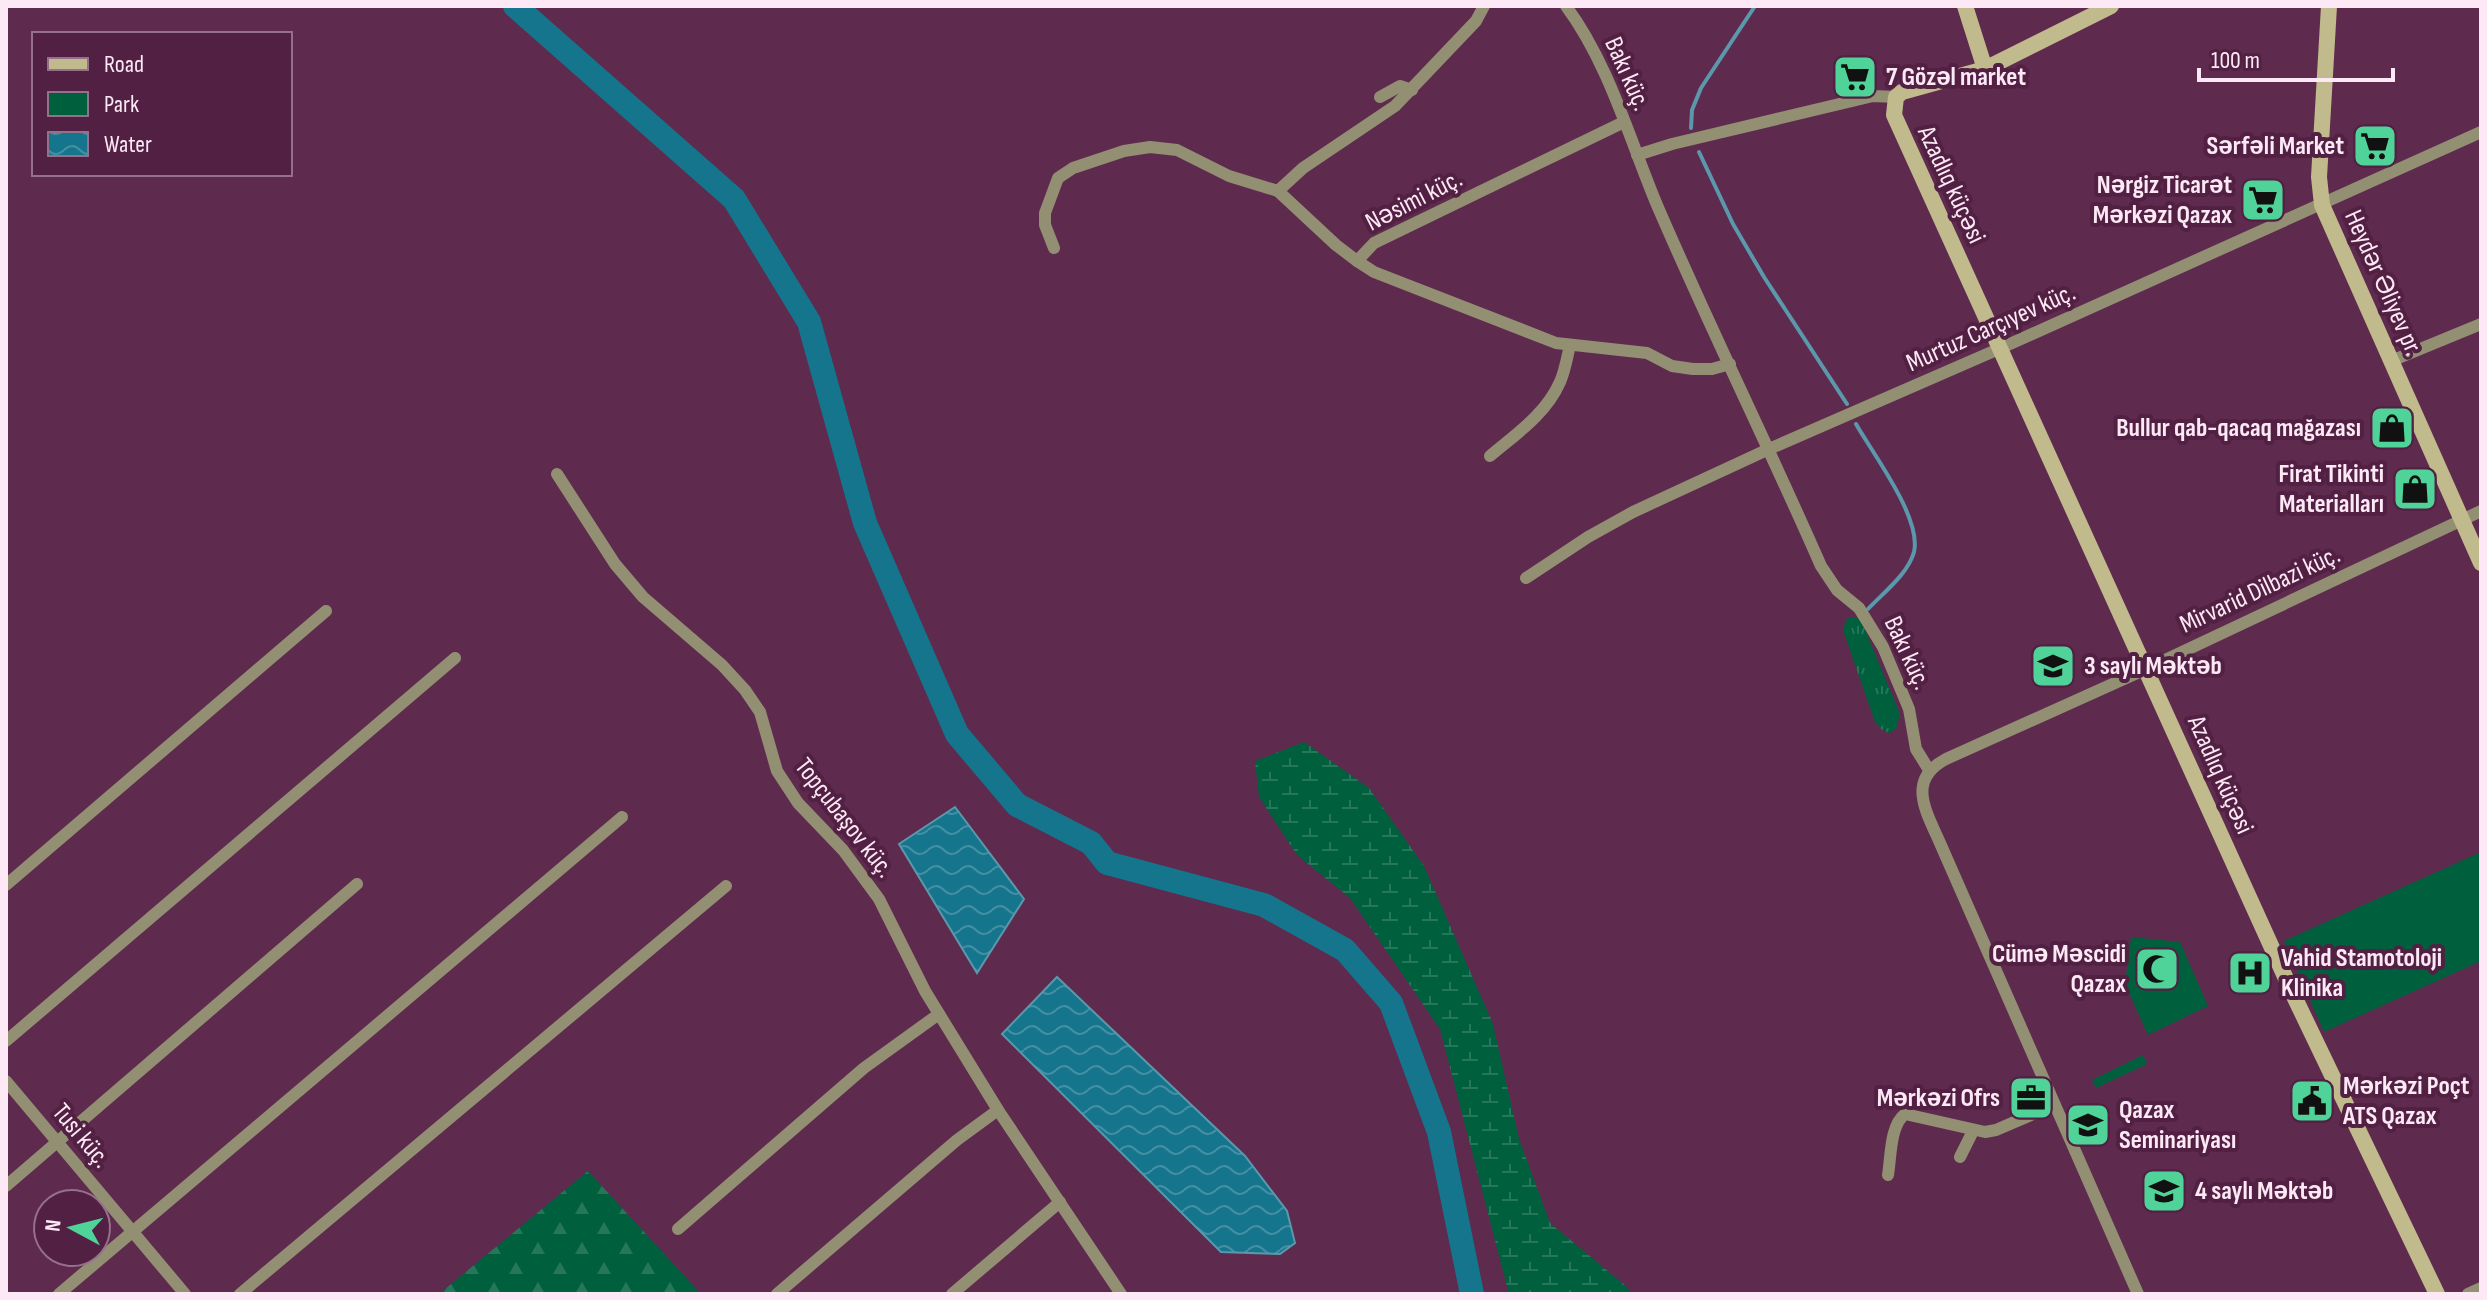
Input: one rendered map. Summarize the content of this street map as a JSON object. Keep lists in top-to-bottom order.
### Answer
{
  "streets": {
    "street": [
      "Bakı küç.",
      "Azadlıq küçəsi",
      "Nəsimi küç.",
      "Heydər Əliyev pr.",
      "Murtuz Carçıyev küç.",
      "Mirvarid Dilbazi küç.",
      "Topçubaşov küç.",
      "Tusi küç."
    ]
  },
  "crossings": [
    ["Bakı küç.", "Nəsimi küç."],
    ["Bakı küç.", "Murtuz Carçıyev küç."],
    ["Bakı küç.", "Mirvarid Dilbazi küç."],
    ["Azadlıq küçəsi", "Murtuz Carçıyev küç."],
    ["Azadlıq küçəsi", "Mirvarid Dilbazi küç."],
    ["Heydər Əliyev pr.", "Murtuz Carçıyev küç."],
    ["Heydər Əliyev pr.", "Mirvarid Dilbazi küç."]
  ],
  "places": {
    "supermarket": ["7 Gözəl market", "Sərfəli Market", "Nərgiz Ticarət Mərkəzi Qazax"],
    "shop": ["Bullur qab-qacaq mağazası", "Firat Tikinti Materialları"],
    "school or university": ["3 saylı Məktəb", "Qazax Seminariyası", "4 saylı Məktəb"],
    "mosque": ["Cümə Məscidi Qazax"],
    "hospital": ["Vahid Stamotoloji Klinika"],
    "office": ["Mərkəzi Ofrs"],
    "public building": ["Mərkəzi Poçt ATS Qazax"]
  },
  "legend": ["Road", "Park", "Water"],
  "scale_bar": "100 m",
  "north": "left"
}
